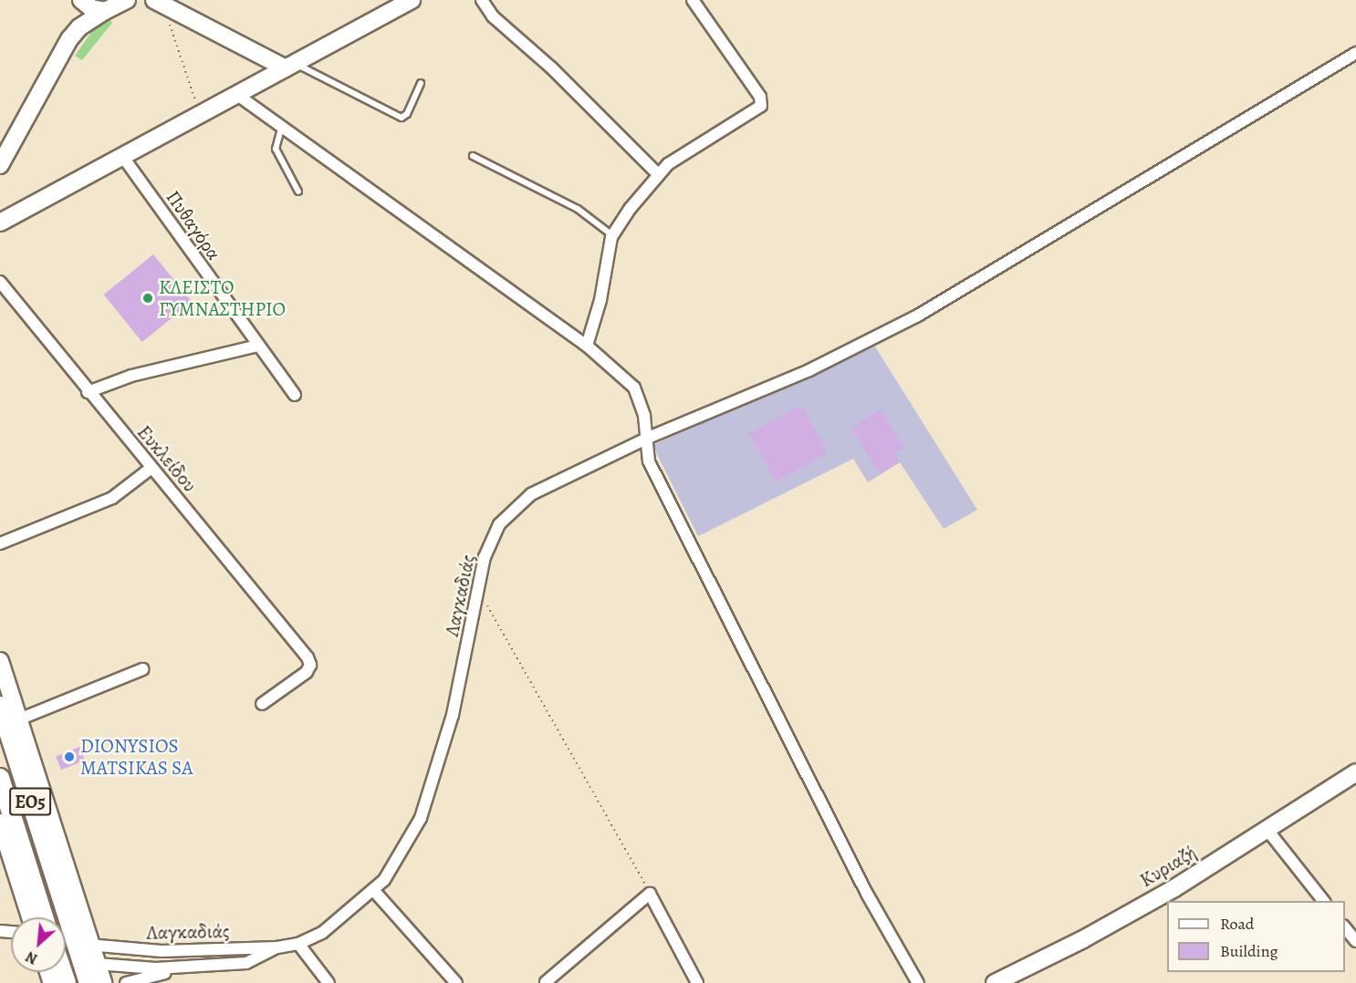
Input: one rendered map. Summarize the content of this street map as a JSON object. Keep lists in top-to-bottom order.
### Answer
{
  "streets": {
    "main road": ["ΕΟ5"],
    "street": [
      "Πυθαγόρα",
      "Ευκλείδου",
      "Λαγκαδιάς",
      "Κυριαζή"
    ]
  },
  "places": ["ΚΛΕΙΣΤΟ ΓΥΜΝΑΣΤΗΡΙΟ", "DIONYSIOS MATSIKAS SA"],
  "legend": ["Road", "Building"],
  "north": "bottom left"
}
